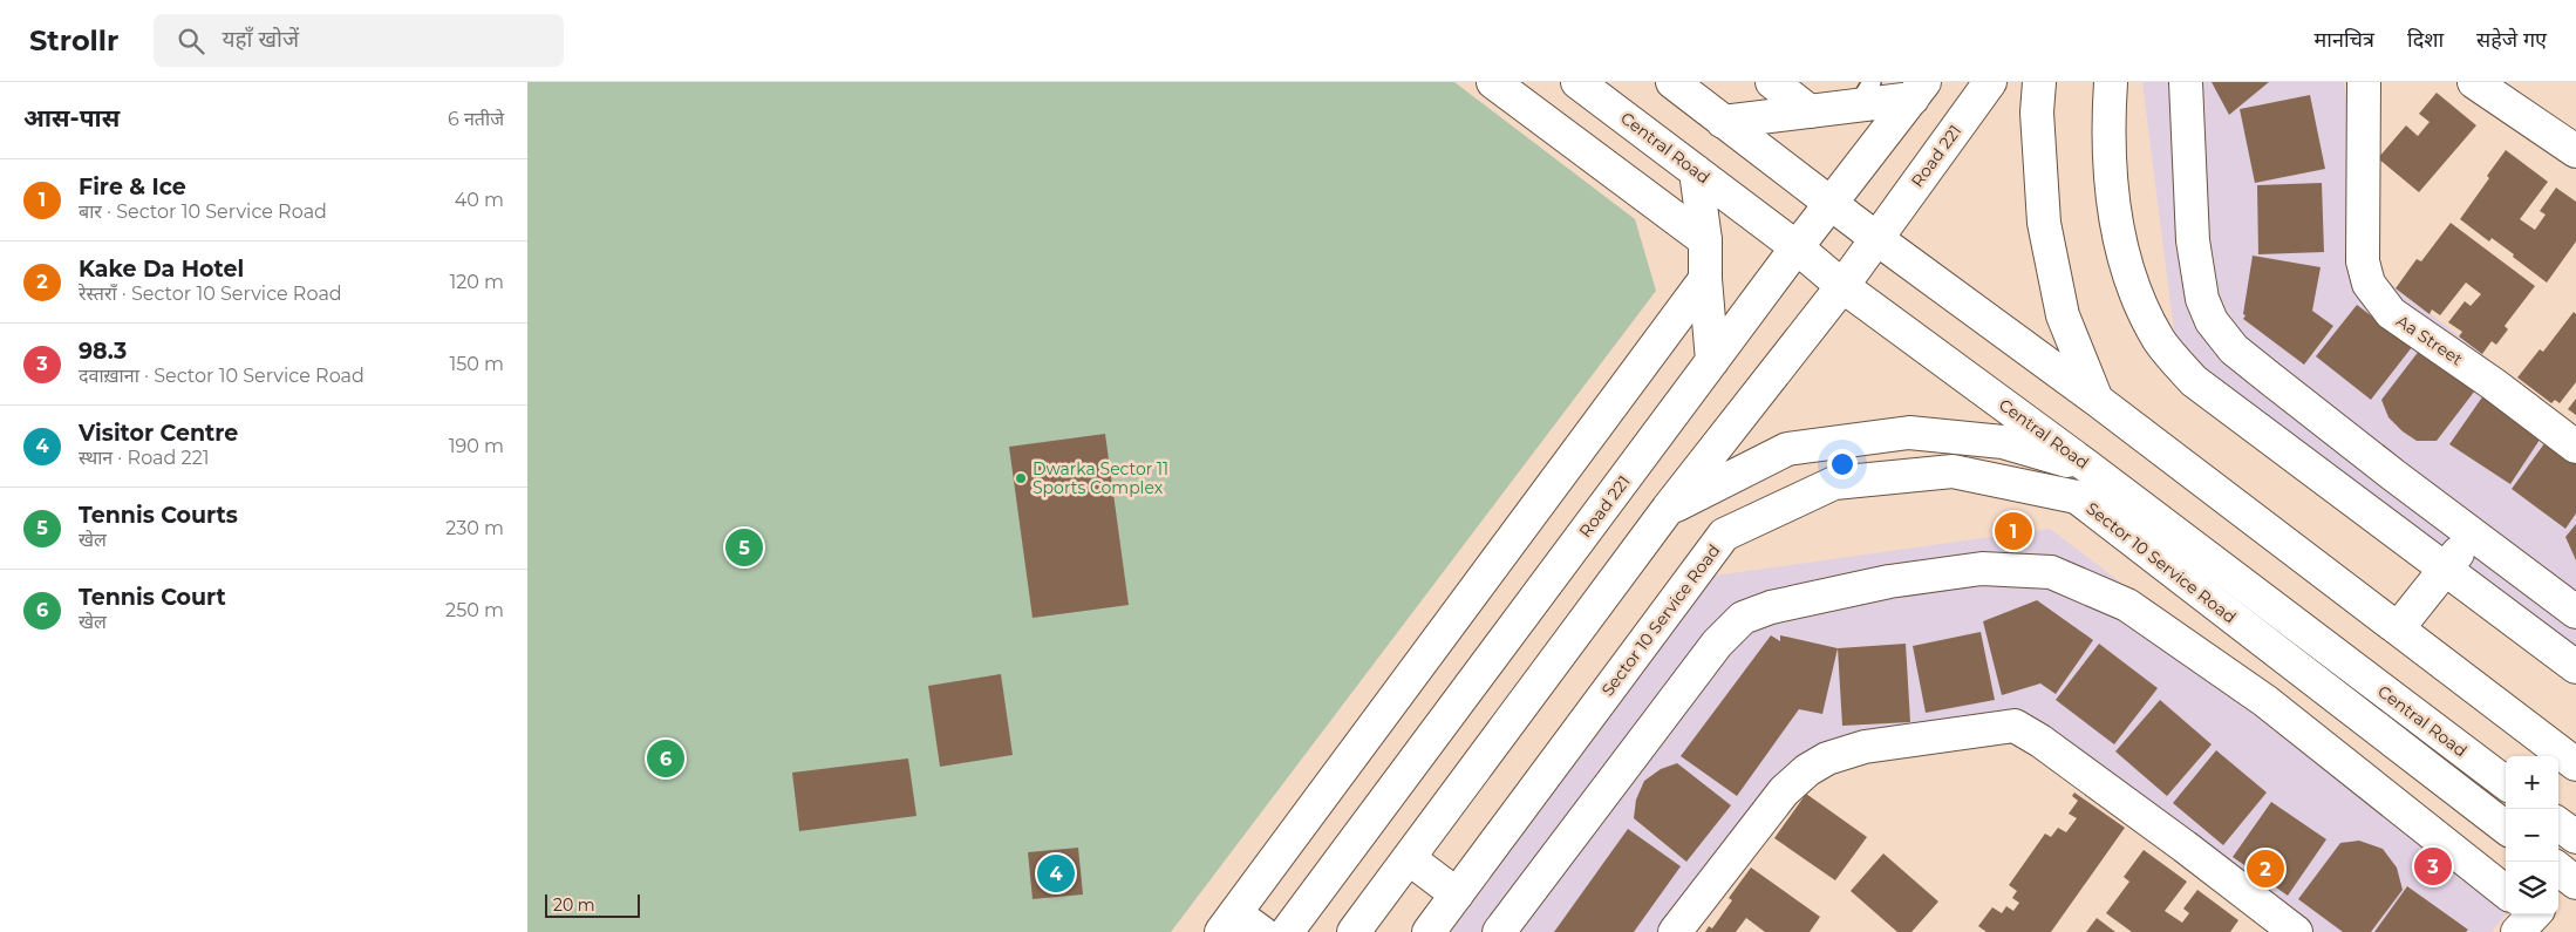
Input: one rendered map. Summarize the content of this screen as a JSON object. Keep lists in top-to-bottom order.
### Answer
{
  "streets": {
    "street": [
      "Central Road",
      "Road 221",
      "Aa Street",
      "Sector 10 Service Road"
    ]
  },
  "crossings": [
    ["Central Road", "Road 221"]
  ],
  "places": ["Dwarka Sector 11 Sports Complex"],
  "scale_bar": "20 m",
  "page": {
    "header": "Strollr",
    "search": "यहाँ खोजें",
    "nav": ["मानचित्र", "दिशा", "सहेजे गए"],
    "heading": ["आस-पास", "6 नतीजे"],
    "list": [
      {
        "mark": "1",
        "name": "Fire & Ice",
        "note": "बार · Sector 10 Service Road",
        "value": "40 m"
      },
      {
        "mark": "2",
        "name": "Kake Da Hotel",
        "note": "रेस्तराँ · Sector 10 Service Road",
        "value": "120 m"
      },
      {
        "mark": "3",
        "name": "98.3",
        "note": "दवाख़ाना · Sector 10 Service Road",
        "value": "150 m"
      },
      {
        "mark": "4",
        "name": "Visitor Centre",
        "note": "स्थान · Road 221",
        "value": "190 m"
      },
      {
        "mark": "5",
        "name": "Tennis Courts",
        "note": "खेल",
        "value": "230 m"
      },
      {
        "mark": "6",
        "name": "Tennis Court",
        "note": "खेल",
        "value": "250 m"
      }
    ],
    "pins": [
      "1",
      "5",
      "6",
      "3",
      "2",
      "4"
    ],
    "map_buttons": ["+", "−"],
    "scale": "20 m"
  }
}
